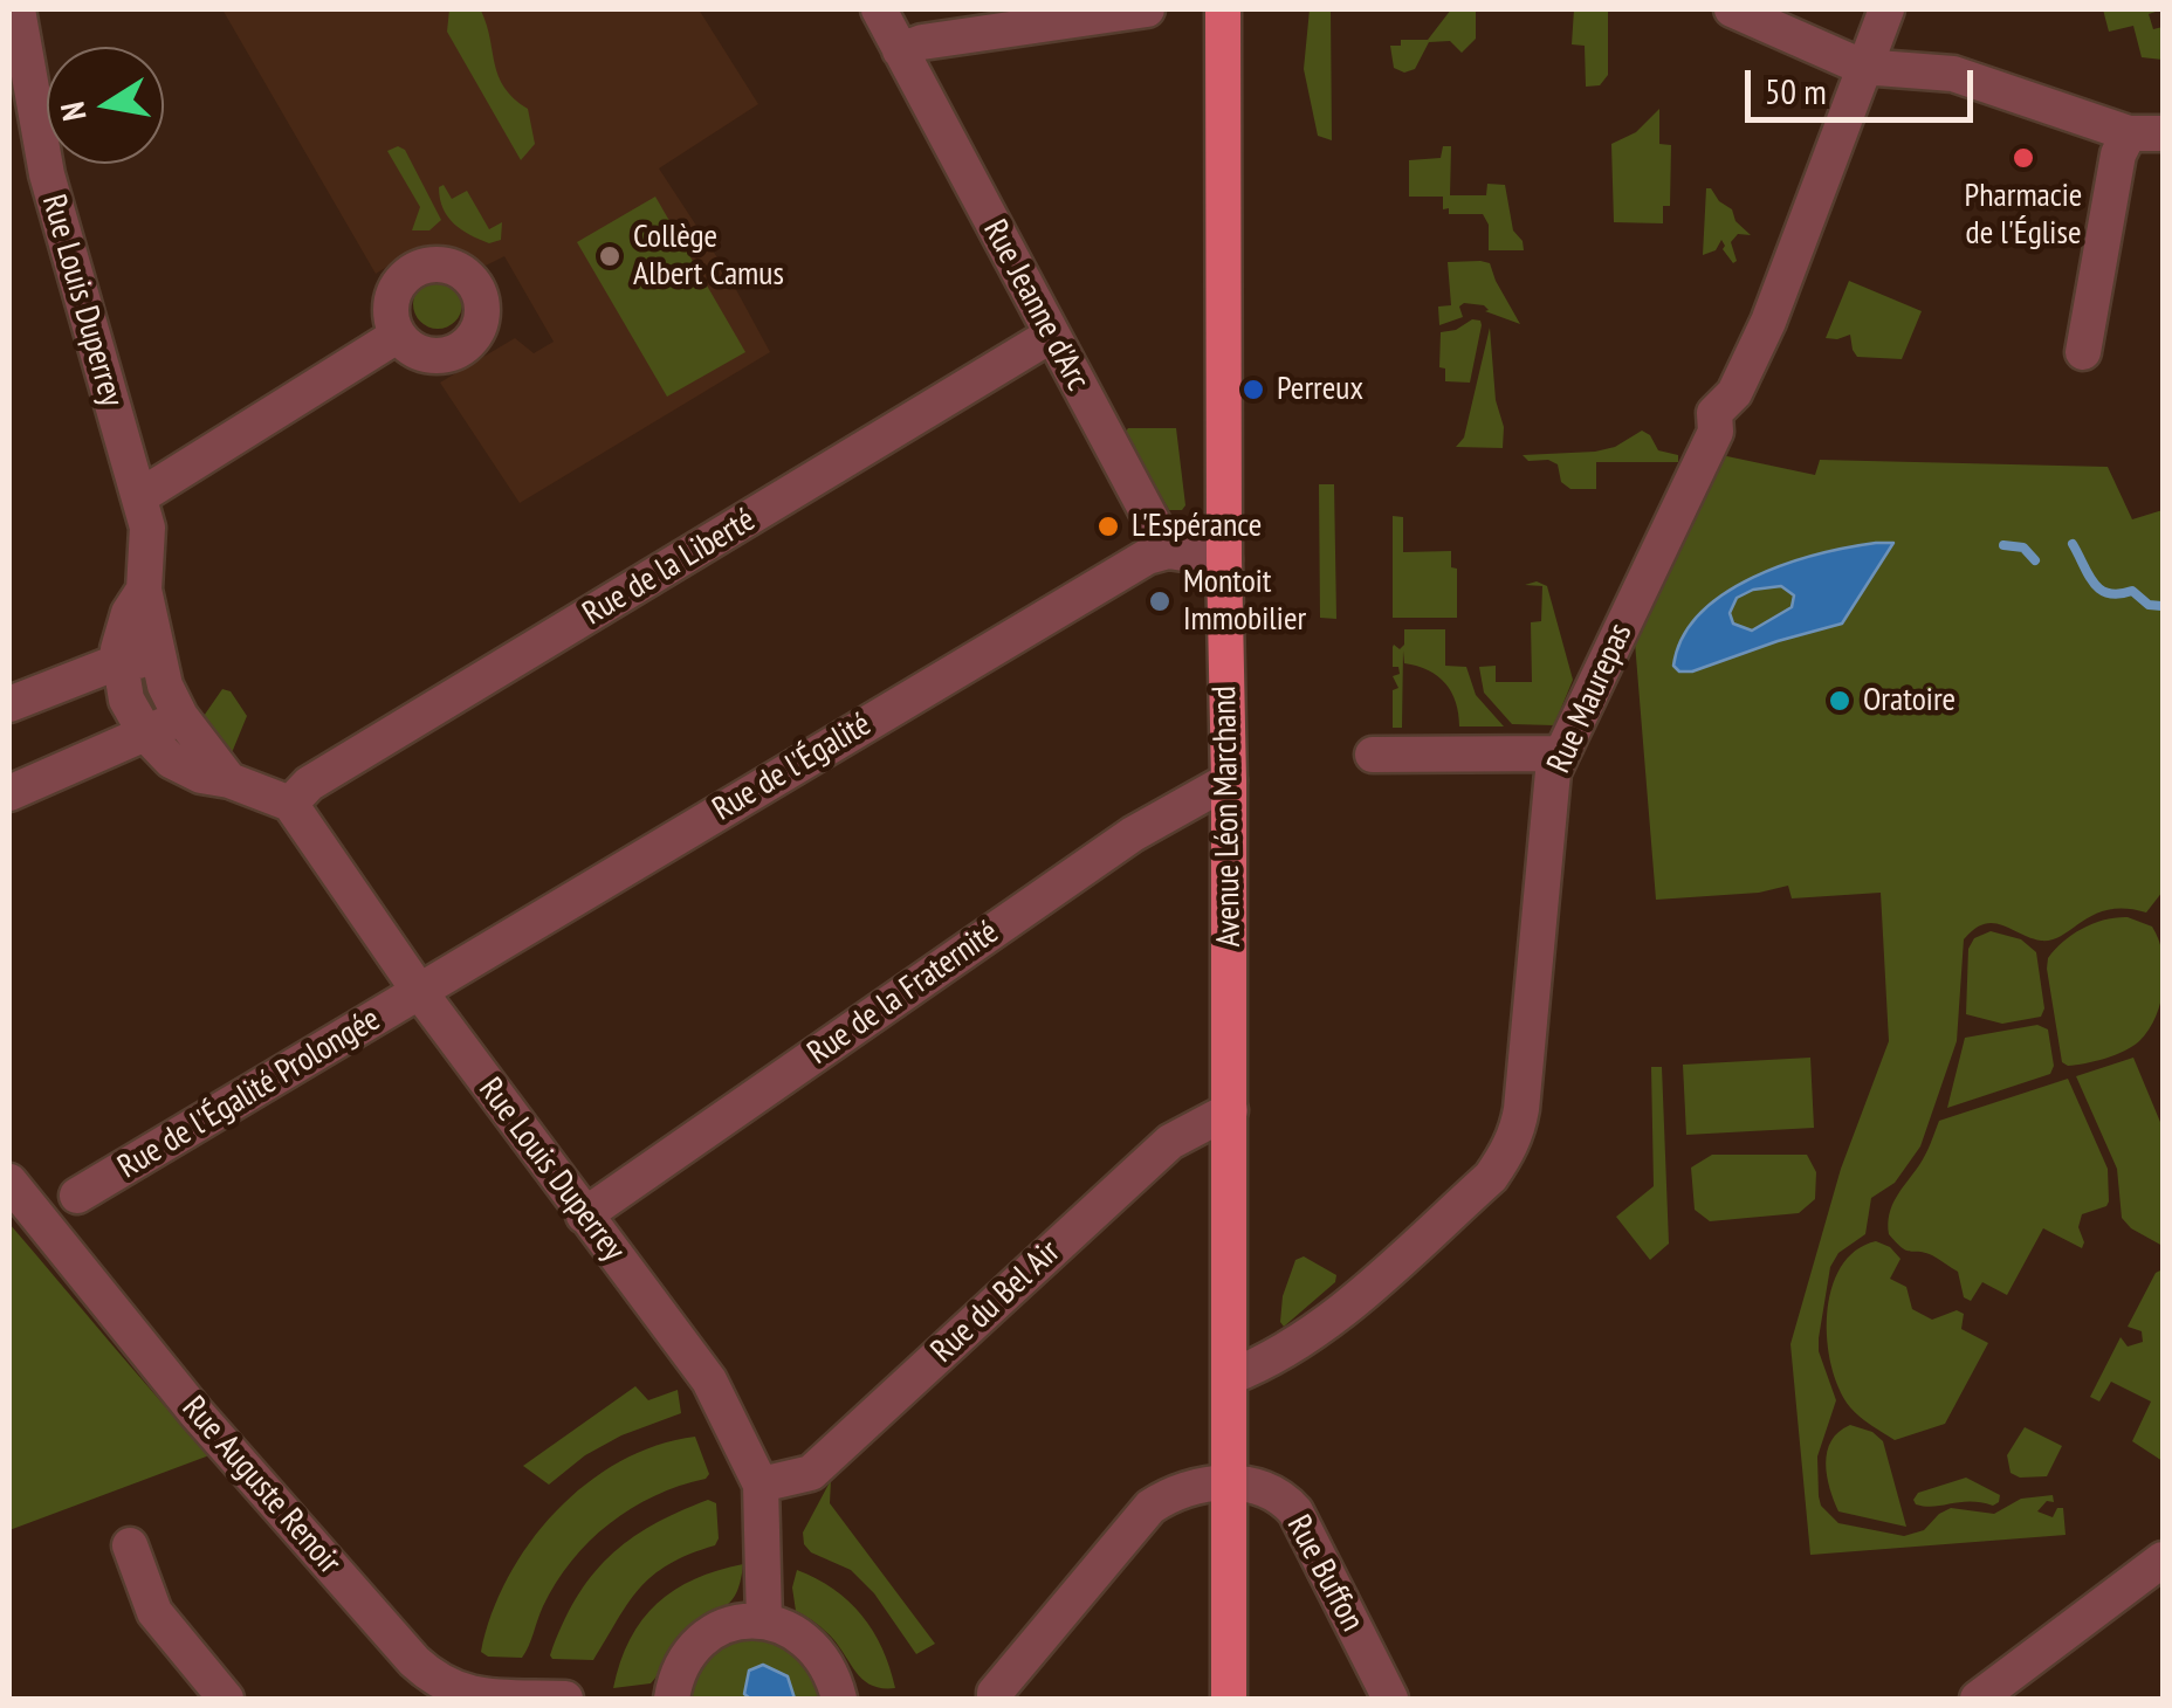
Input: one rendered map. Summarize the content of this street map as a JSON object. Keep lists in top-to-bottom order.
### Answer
{
  "streets": {
    "main road": ["Avenue Léon Marchand"],
    "street": [
      "Rue Louis Duperrey",
      "Rue Jeanne d'Arc",
      "Rue de la Liberté",
      "Rue Maurepas",
      "Rue de l'Égalité",
      "Rue de la Fraternité",
      "Rue de l'Égalité Prolongée",
      "Rue du Bel Air",
      "Rue Auguste Renoir",
      "Rue Buffon"
    ]
  },
  "crossings": [
    ["Rue Louis Duperrey", "Rue de la Liberté"],
    ["Rue Louis Duperrey", "Rue de l'Égalité"],
    ["Rue Louis Duperrey", "Rue de la Fraternité"],
    ["Rue Louis Duperrey", "Rue de l'Égalité Prolongée"],
    ["Rue Louis Duperrey", "Rue du Bel Air"],
    ["Rue Jeanne d'Arc", "Rue de la Liberté"],
    ["Rue Jeanne d'Arc", "Rue de l'Égalité"],
    ["Rue Maurepas", "Avenue Léon Marchand"],
    ["Rue de l'Égalité", "Rue de l'Égalité Prolongée"],
    ["Avenue Léon Marchand", "Rue de la Fraternité"],
    ["Avenue Léon Marchand", "Rue du Bel Air"],
    ["Avenue Léon Marchand", "Rue Buffon"]
  ],
  "places": [
    "Pharmacie de l'Église",
    "Collège Albert Camus",
    "Perreux",
    "L'Espérance",
    "Montoit Immobilier",
    "Oratoire"
  ],
  "scale_bar": "50 m",
  "north": "left"
}
